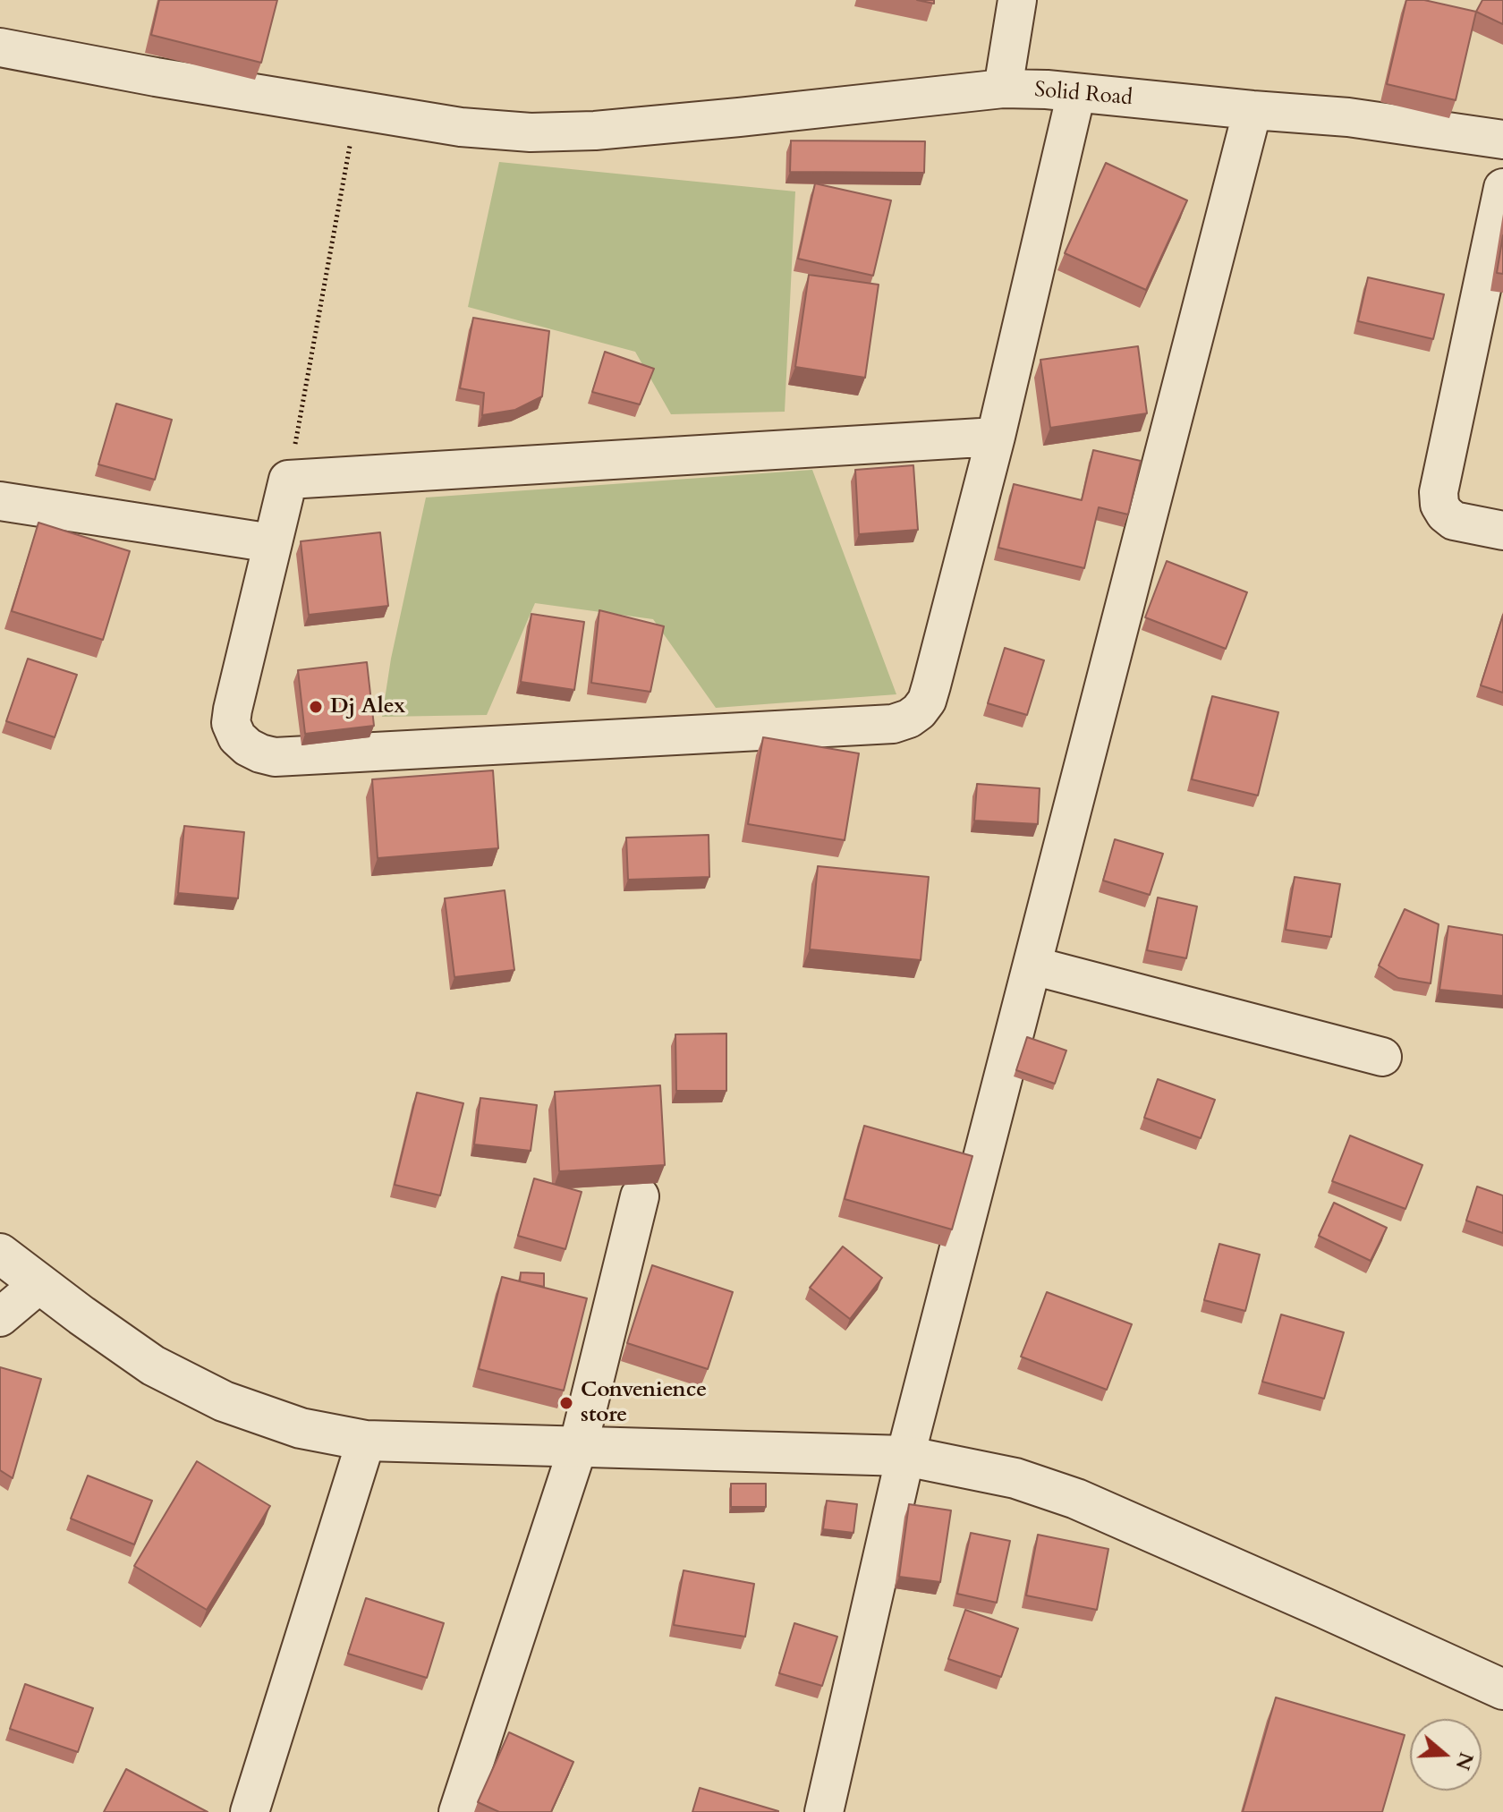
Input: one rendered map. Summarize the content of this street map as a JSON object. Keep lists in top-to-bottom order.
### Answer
{
  "streets": {
    "street": ["Solid Road"]
  },
  "places": ["Dj Alex", "Convenience store"],
  "north": "right"
}
